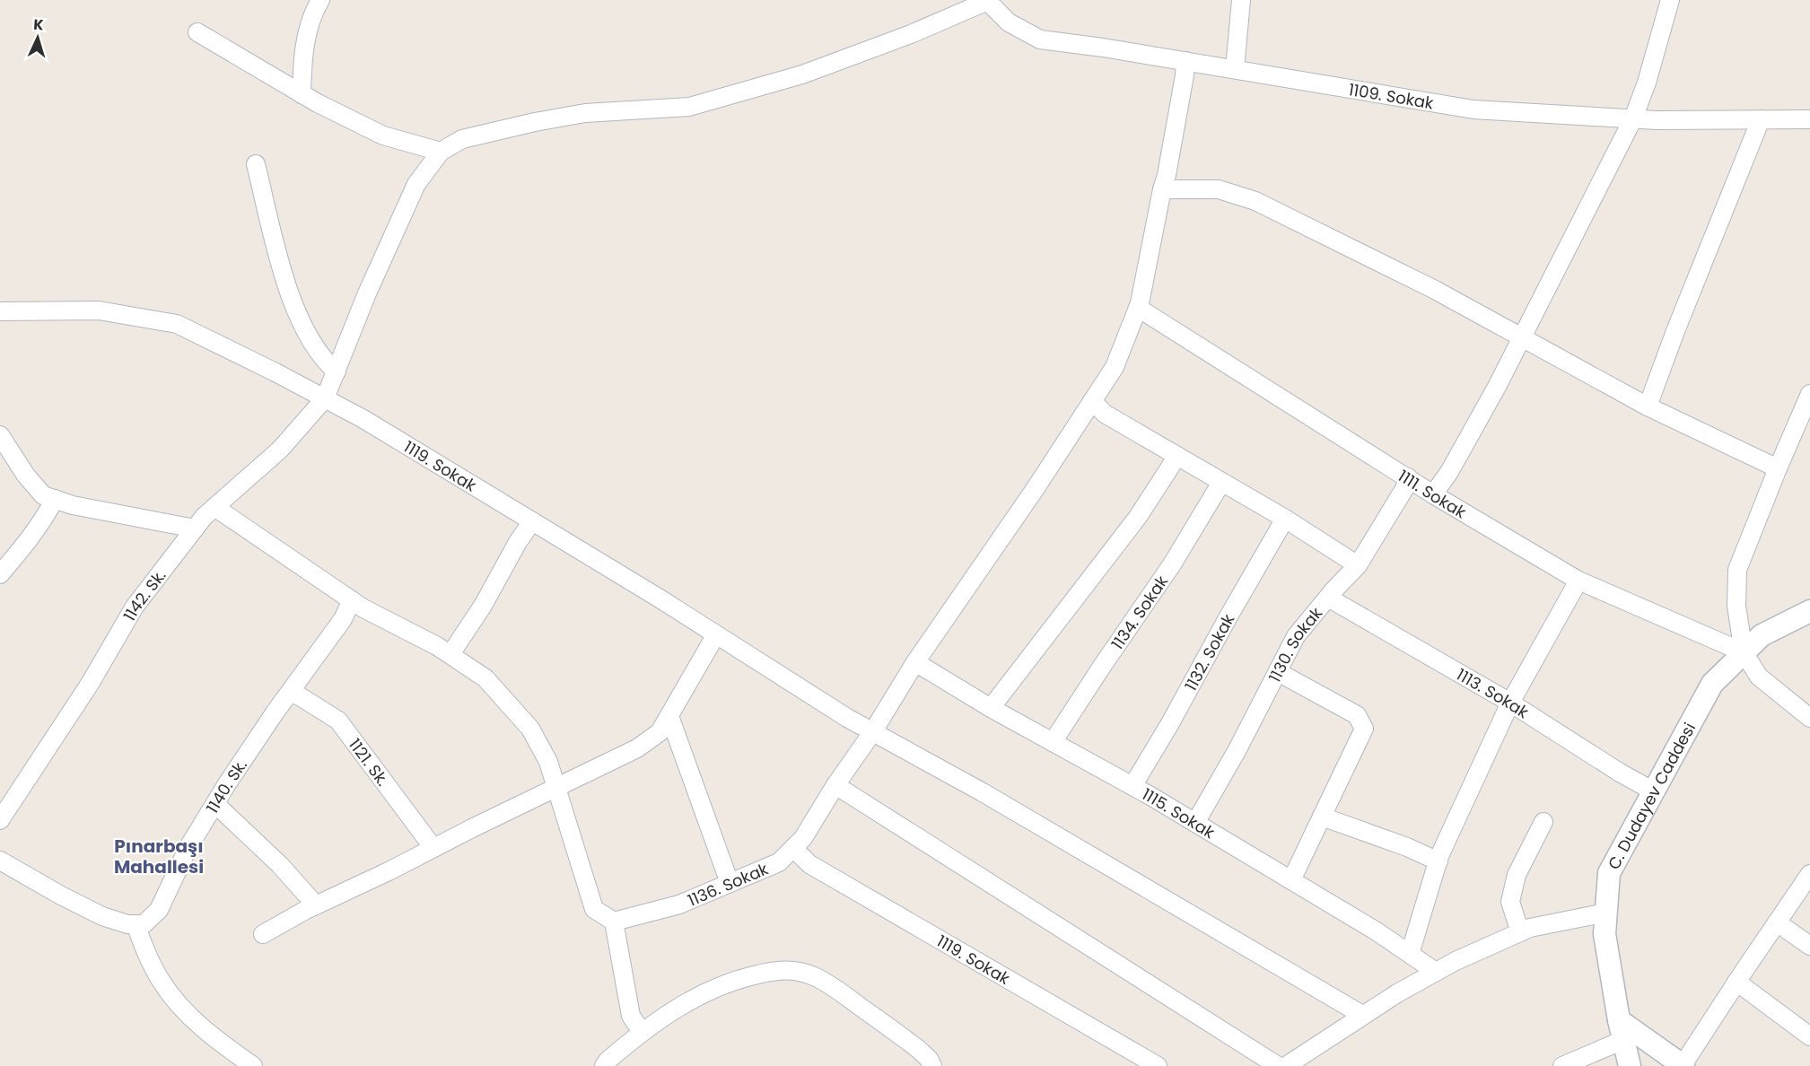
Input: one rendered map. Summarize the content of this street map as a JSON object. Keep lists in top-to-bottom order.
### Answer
{
  "streets": {
    "street": [
      "1109. Sokak",
      "1119. Sokak",
      "1111. Sokak",
      "1142. Sk.",
      "1134. Sokak",
      "1130. Sokak",
      "1132. Sokak",
      "1113. Sokak",
      "1121. Sk.",
      "1140. Sk.",
      "C. Dudayev Caddesi",
      "1115. Sokak",
      "1136. Sokak"
    ]
  },
  "crossings": [
    ["1109. Sokak", "1136. Sokak"],
    ["1119. Sokak", "1142. Sk."],
    ["1119. Sokak", "1136. Sokak"],
    ["1111. Sokak", "1130. Sokak"],
    ["1111. Sokak", "C. Dudayev Caddesi"],
    ["1111. Sokak", "1136. Sokak"],
    ["1134. Sokak", "1115. Sokak"],
    ["1130. Sokak", "1113. Sokak"],
    ["1130. Sokak", "1115. Sokak"],
    ["1132. Sokak", "1115. Sokak"],
    ["1113. Sokak", "C. Dudayev Caddesi"],
    ["1121. Sk.", "1140. Sk."],
    ["1115. Sokak", "1136. Sokak"]
  ],
  "districts": ["Pınarbaşı Mahallesi"],
  "north": "top"
}
